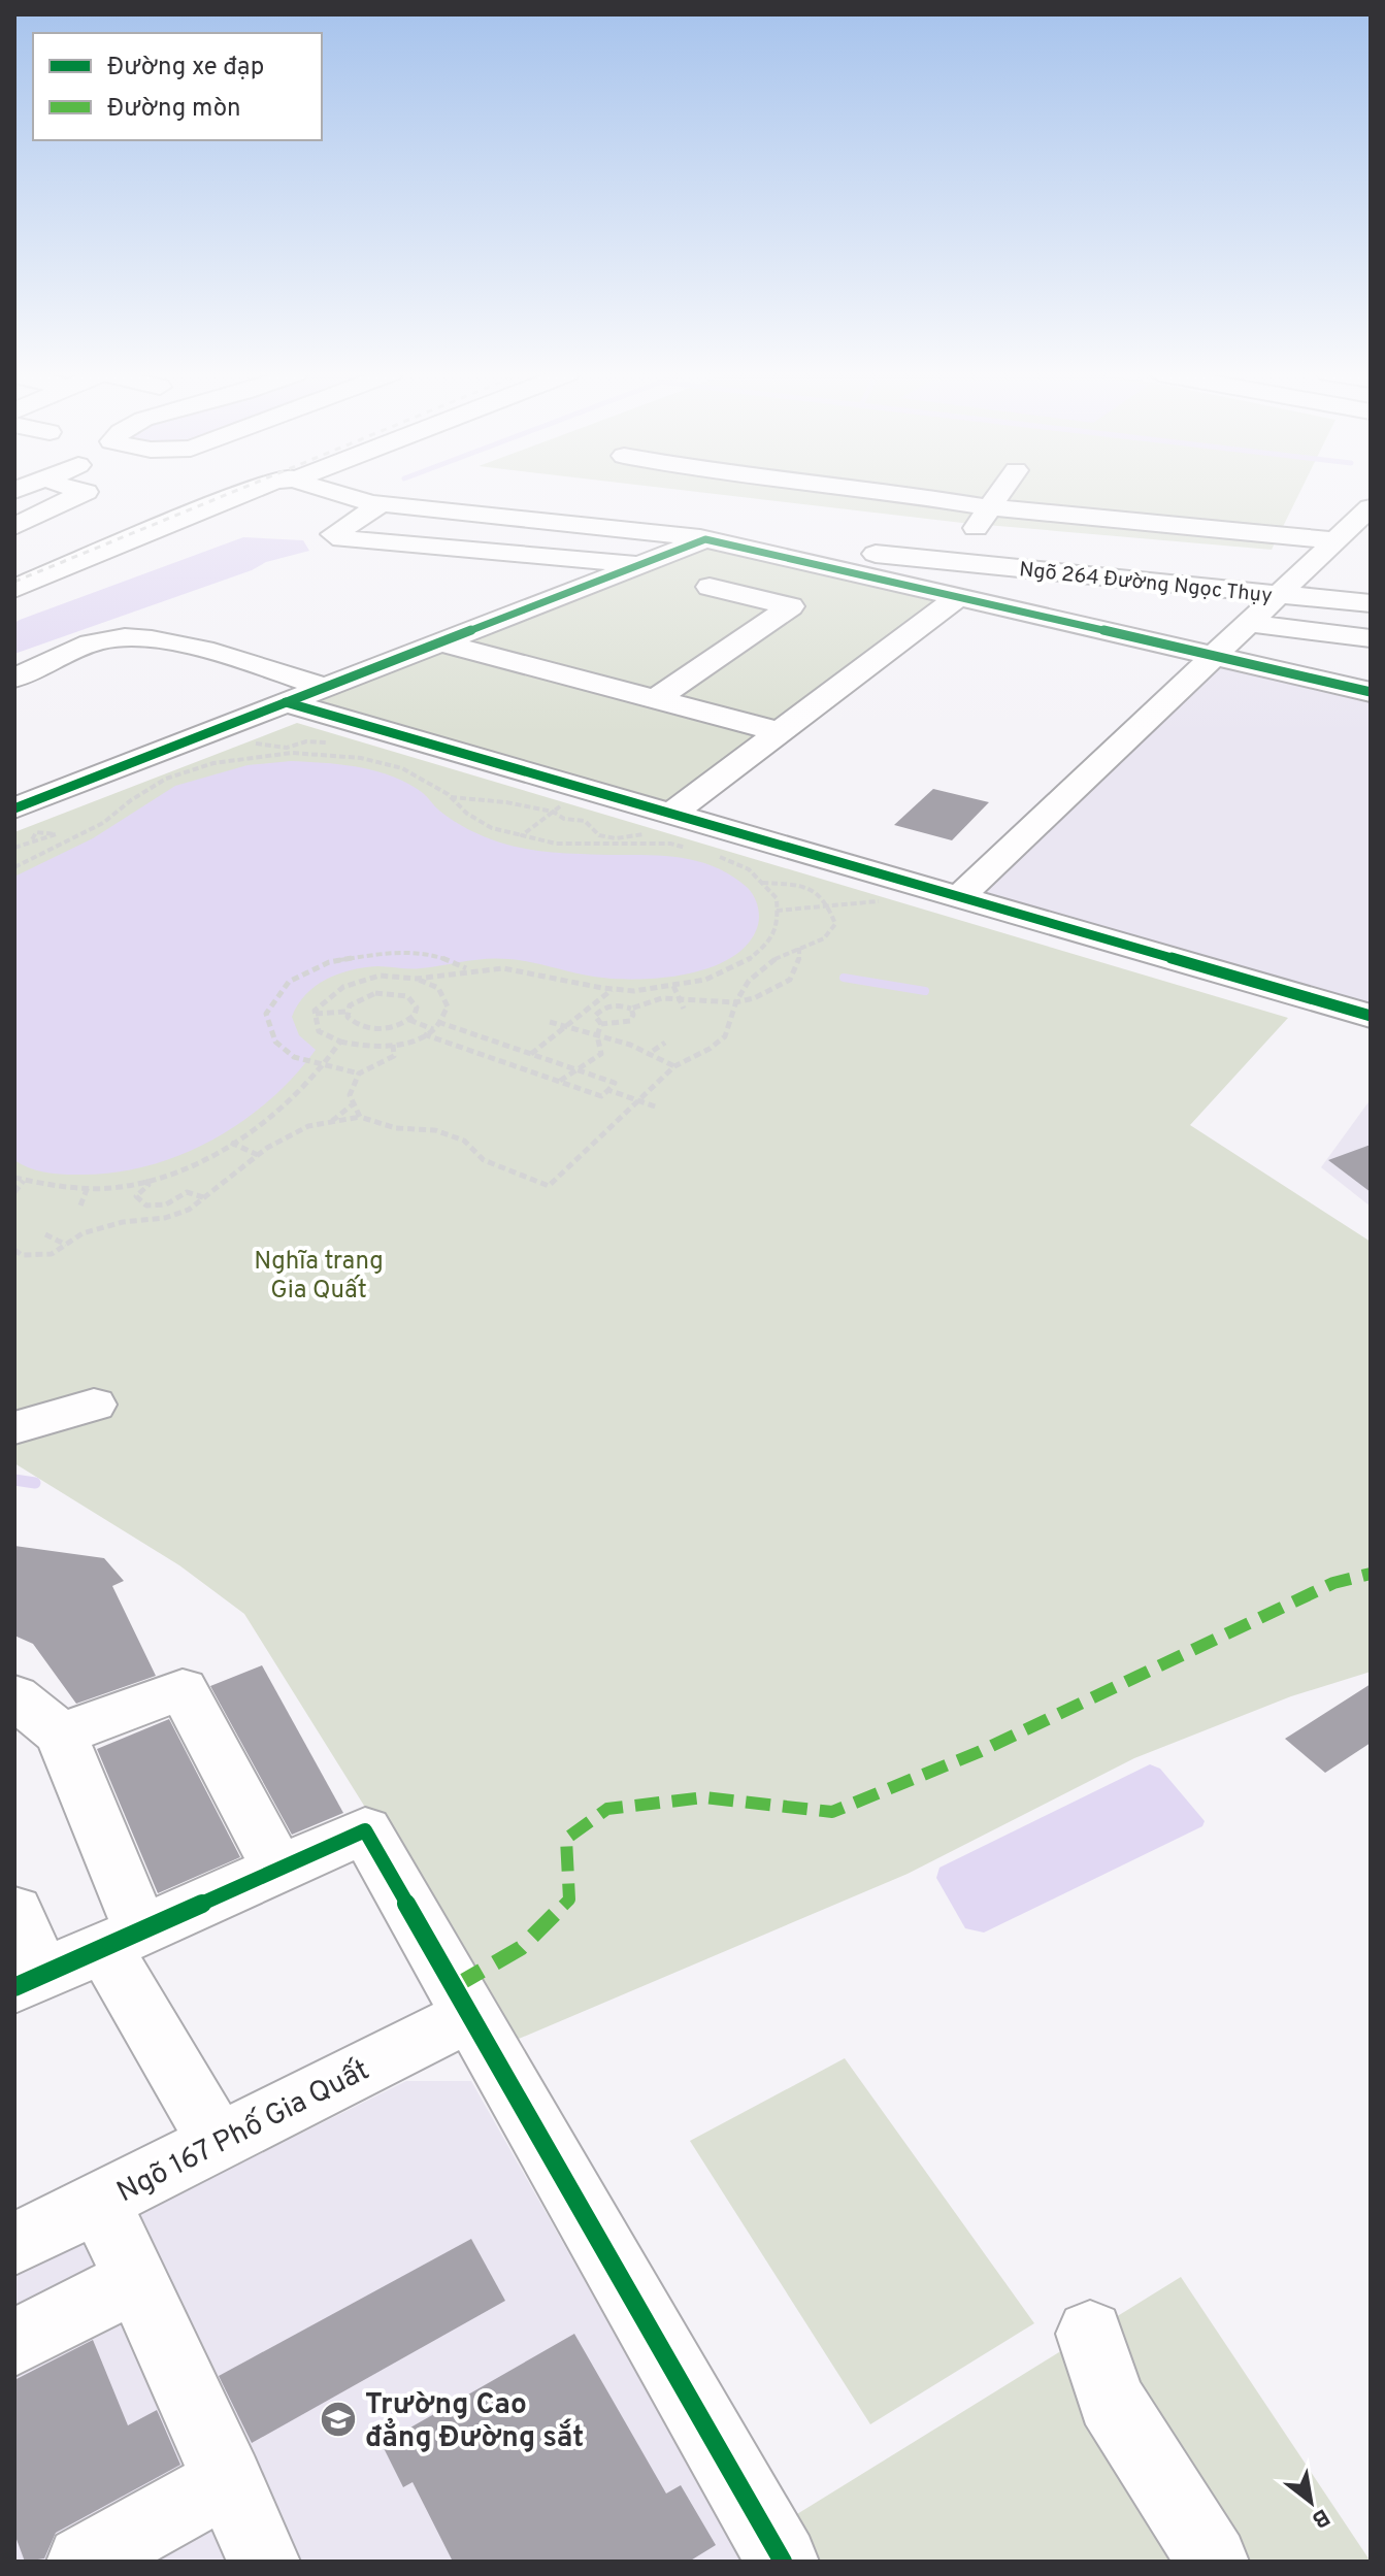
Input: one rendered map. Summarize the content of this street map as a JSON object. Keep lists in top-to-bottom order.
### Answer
{
  "streets": {
    "street": ["Ngõ 264 Đường Ngọc Thụy", "Ngõ 167 Phố Gia Quất"]
  },
  "parks": ["Nghĩa trang Gia Quất"],
  "places": {
    "school or university": ["Trường Cao đẳng Đường sắt"]
  },
  "legend": ["Đường xe đạp", "Đường mòn"],
  "north": "bottom right"
}
